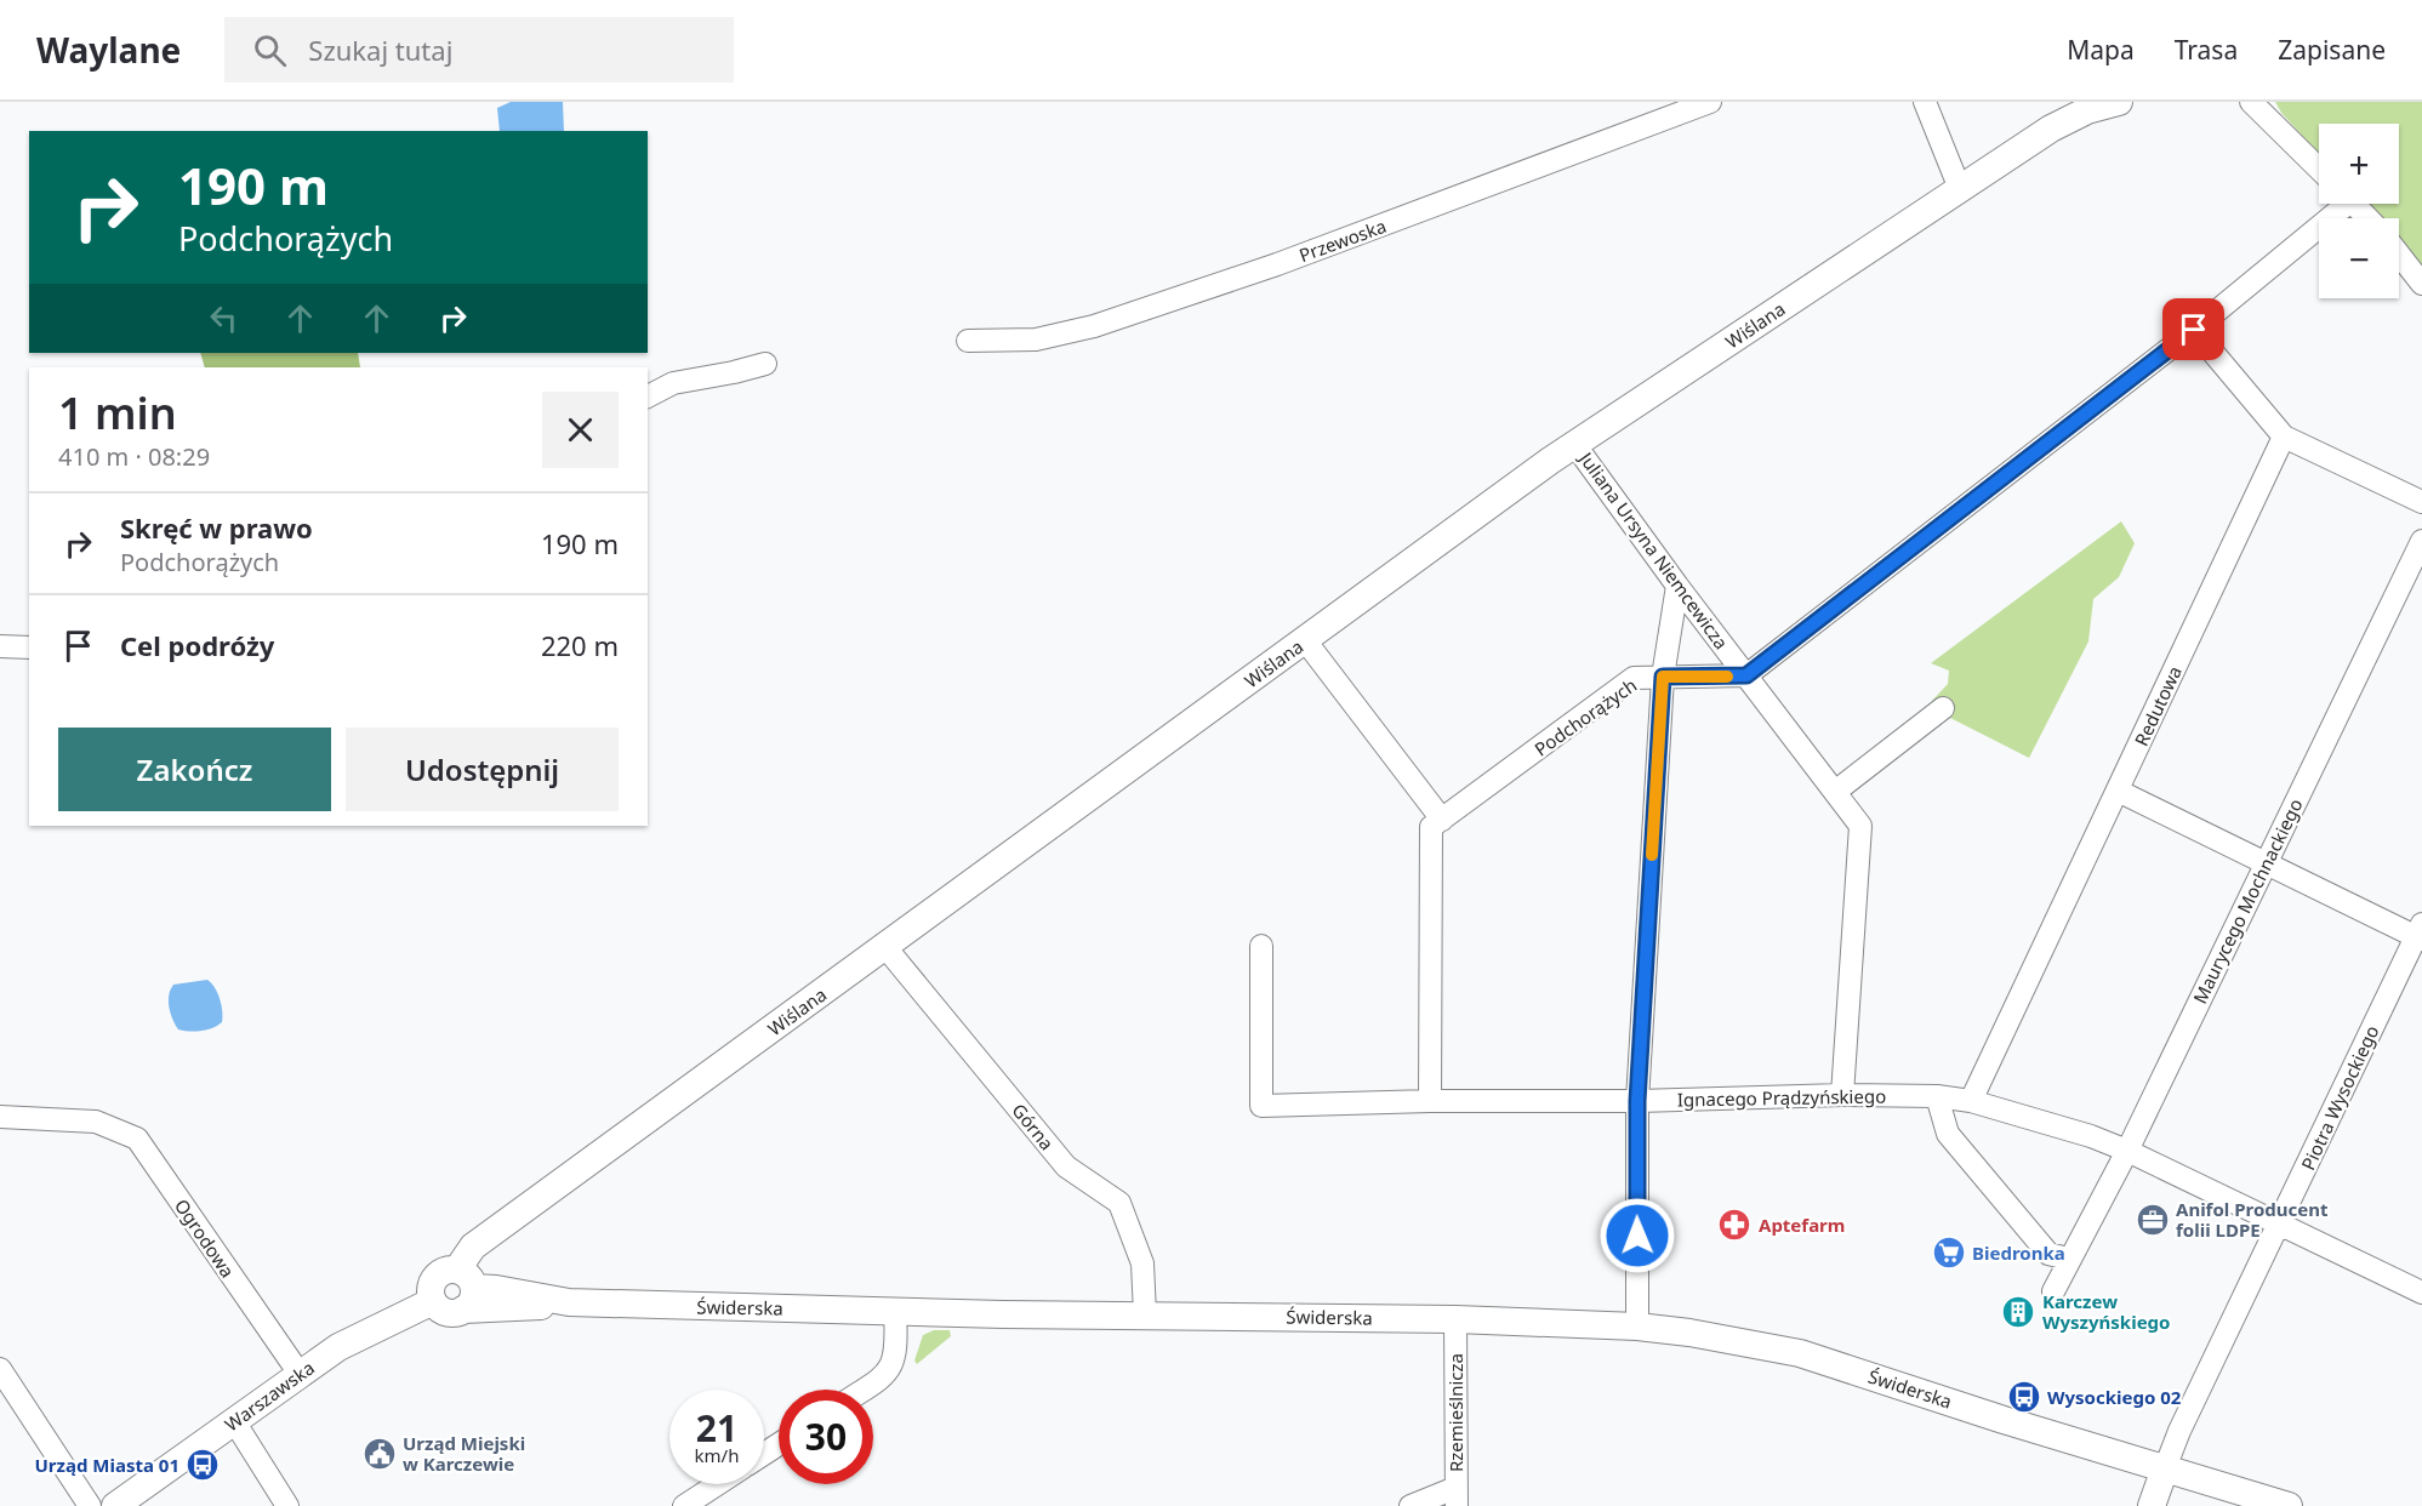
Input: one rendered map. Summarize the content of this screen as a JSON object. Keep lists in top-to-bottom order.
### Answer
{
  "streets": {
    "street": [
      "Przewoska",
      "Wiślana",
      "Juliana Ursyna Niemcewicza",
      "Redutowa",
      "Podchorążych",
      "Maurycego Mochnackiego",
      "Ignacego Prądzyńskiego",
      "Piotra Wysockiego",
      "Górna",
      "Ogrodowa",
      "Świderska",
      "Warszawska",
      "Rzemieślnicza"
    ]
  },
  "crossings": [
    ["Wiślana", "Juliana Ursyna Niemcewicza"],
    ["Wiślana", "Górna"],
    ["Wiślana", "Świderska"],
    ["Wiślana", "Warszawska"],
    ["Juliana Ursyna Niemcewicza", "Podchorążych"],
    ["Juliana Ursyna Niemcewicza", "Ignacego Prądzyńskiego"],
    ["Redutowa", "Ignacego Prądzyńskiego"],
    ["Maurycego Mochnackiego", "Ignacego Prądzyńskiego"],
    ["Ignacego Prądzyńskiego", "Piotra Wysockiego"],
    ["Piotra Wysockiego", "Świderska"],
    ["Górna", "Świderska"],
    ["Ogrodowa", "Warszawska"],
    ["Świderska", "Warszawska"],
    ["Świderska", "Rzemieślnicza"]
  ],
  "places": {
    "office": ["Anifol Producent folii LDPE"],
    "pharmacy": ["Aptefarm"],
    "supermarket": ["Biedronka"],
    "building": ["Karczew Wyszyńskiego"],
    "bus stop": ["Wysockiego 02", "Urząd Miasta 01"],
    "public building": ["Urząd Miejski w Karczewie"]
  },
  "page": {
    "header": "Waylane",
    "search": "Szukaj tutaj",
    "nav": ["Mapa", "Trasa", "Zapisane"],
    "map_buttons": ["+", "−"],
    "turn": ["190 m", "Podchorążych"],
    "heading": ["1 min", "410 m · 08:29"],
    "list": [
      {
        "name": "Skręć w prawo",
        "note": "Podchorążych",
        "value": "190 m"
      },
      {
        "name": "Cel podróży",
        "value": "220 m"
      }
    ],
    "buttons": ["Zakończ", "Udostępnij"],
    "speed": "21 km/h",
    "limit": "30"
  }
}
